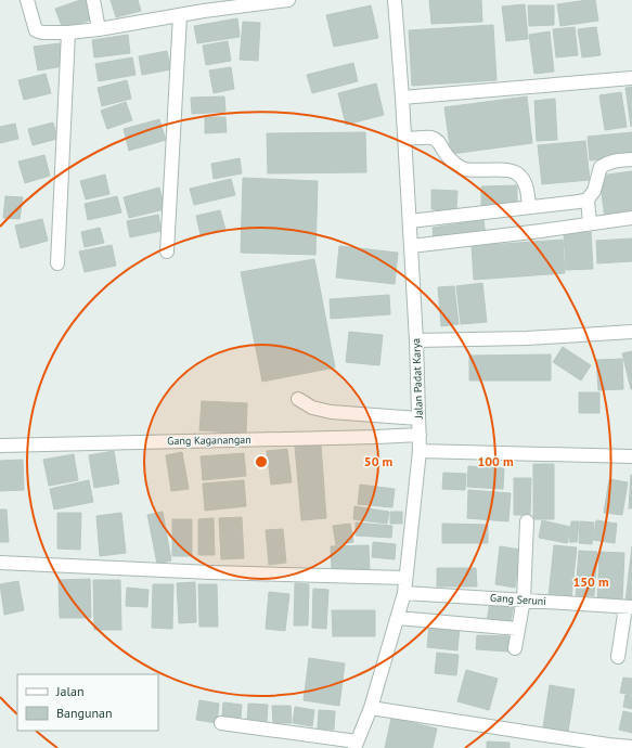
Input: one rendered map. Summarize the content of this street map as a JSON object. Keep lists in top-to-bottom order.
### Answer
{
  "streets": {
    "street": ["Jalan Padat Karya", "Gang Kaganangan", "Gang Seruni"]
  },
  "crossings": [
    ["Jalan Padat Karya", "Gang Kaganangan"],
    ["Jalan Padat Karya", "Gang Seruni"]
  ],
  "legend": ["Jalan", "Bangunan"],
  "rings": ["50 m", "100 m", "150 m"]
}
